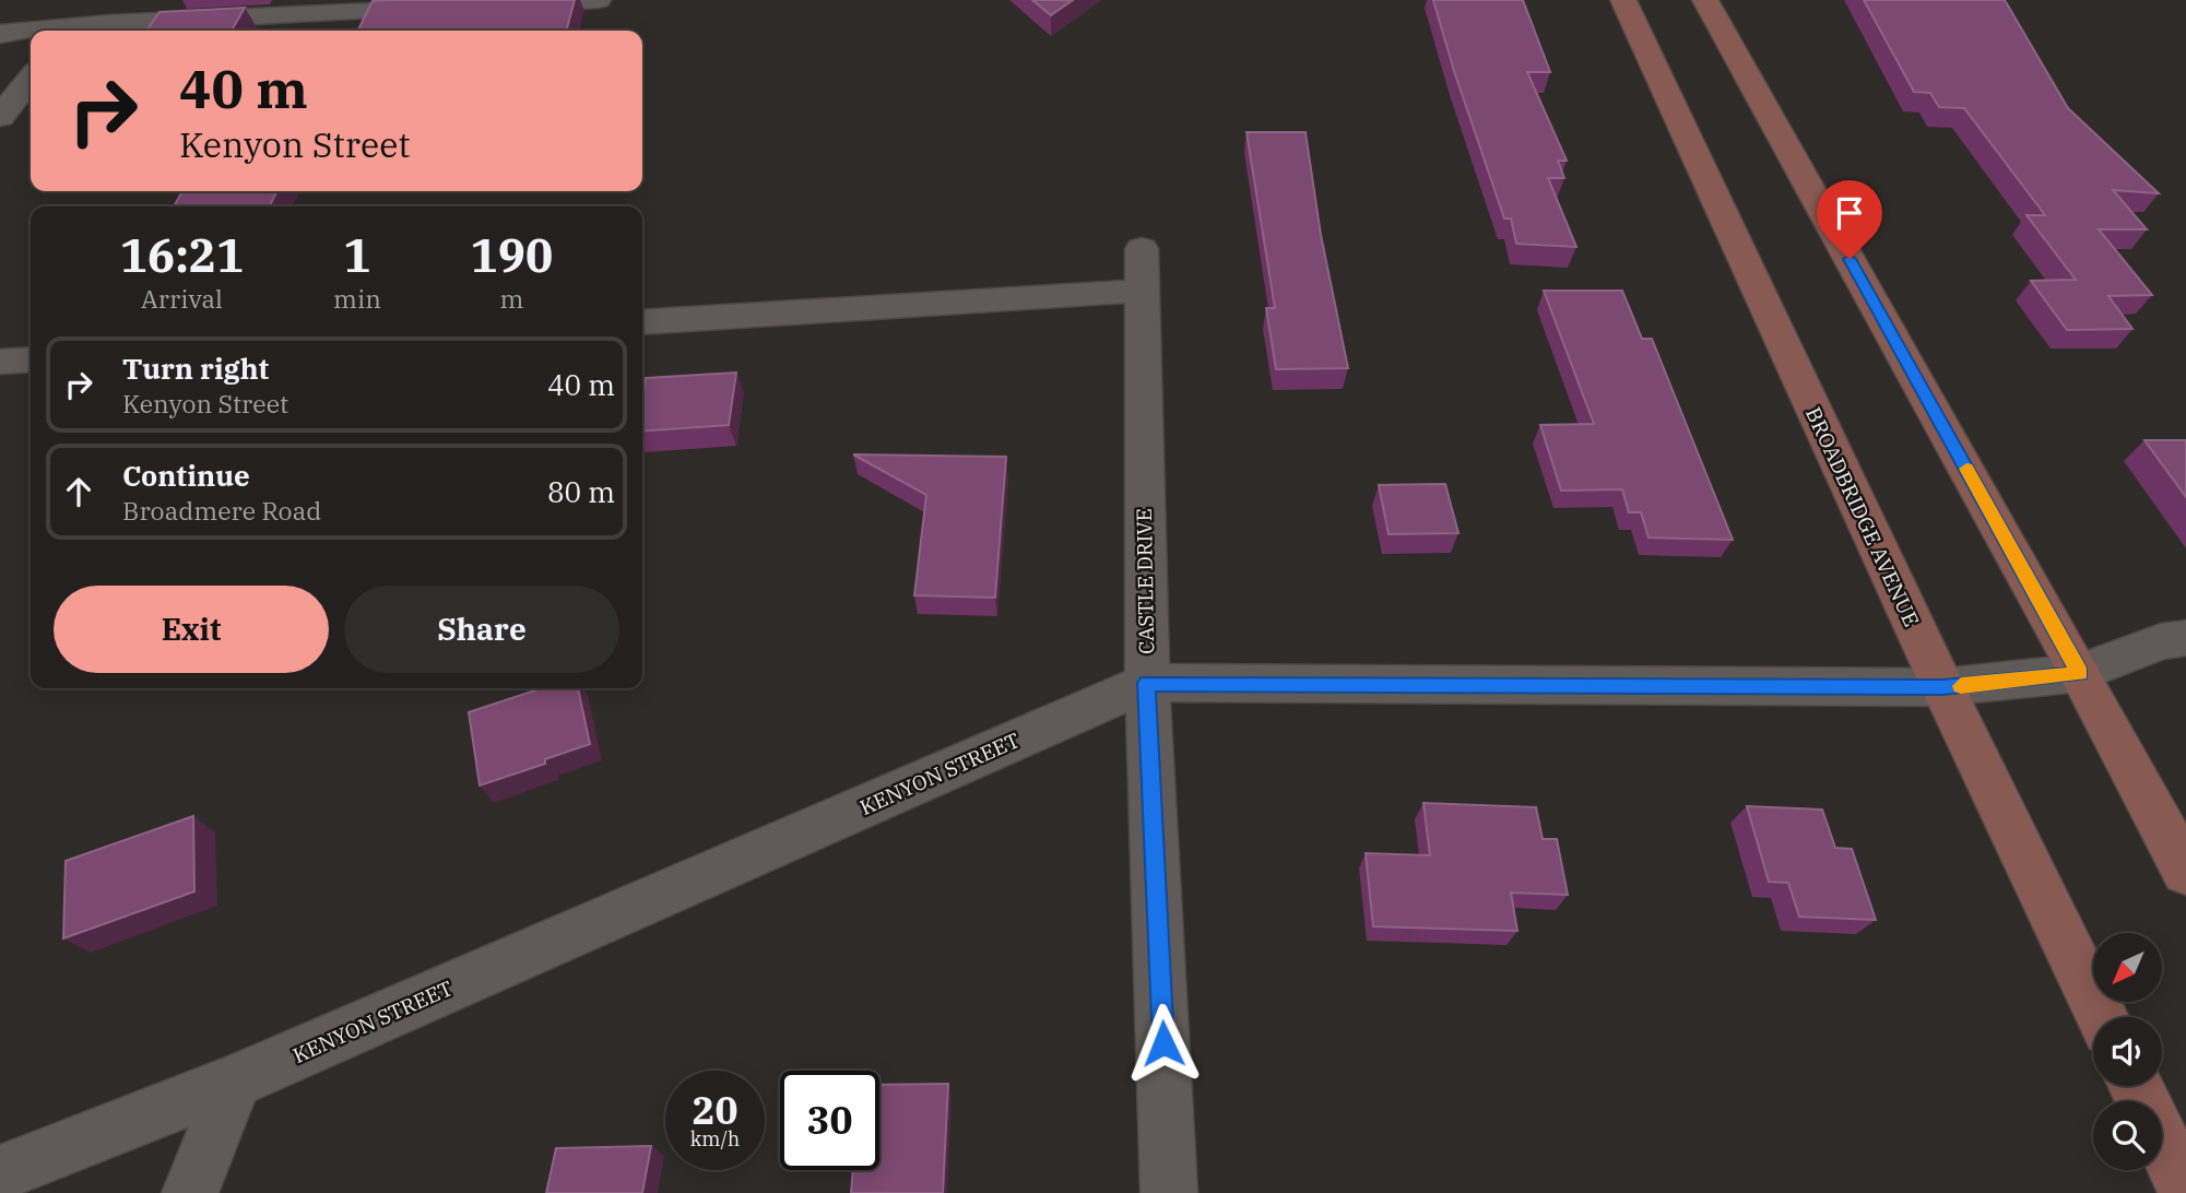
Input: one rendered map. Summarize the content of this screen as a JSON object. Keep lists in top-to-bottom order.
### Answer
{
  "streets": {
    "main road": ["BROADBRIDGE AVENUE"],
    "street": ["CASTLE DRIVE", "KENYON STREET"]
  },
  "crossings": [
    ["BROADBRIDGE AVENUE", "KENYON STREET"],
    ["CASTLE DRIVE", "KENYON STREET"]
  ],
  "north": "bottom left",
  "page": {
    "turn": ["40 m", "Kenyon Street"],
    "eta": [
      "16:21",
      "Arrival",
      "1",
      "min",
      "190",
      "m"
    ],
    "list": [
      {
        "name": "Turn right",
        "note": "Kenyon Street",
        "value": "40 m"
      },
      {
        "name": "Continue",
        "note": "Broadmere Road",
        "value": "80 m"
      }
    ],
    "buttons": ["Exit", "Share"],
    "speed": "20 km/h",
    "limit": "30"
  }
}
